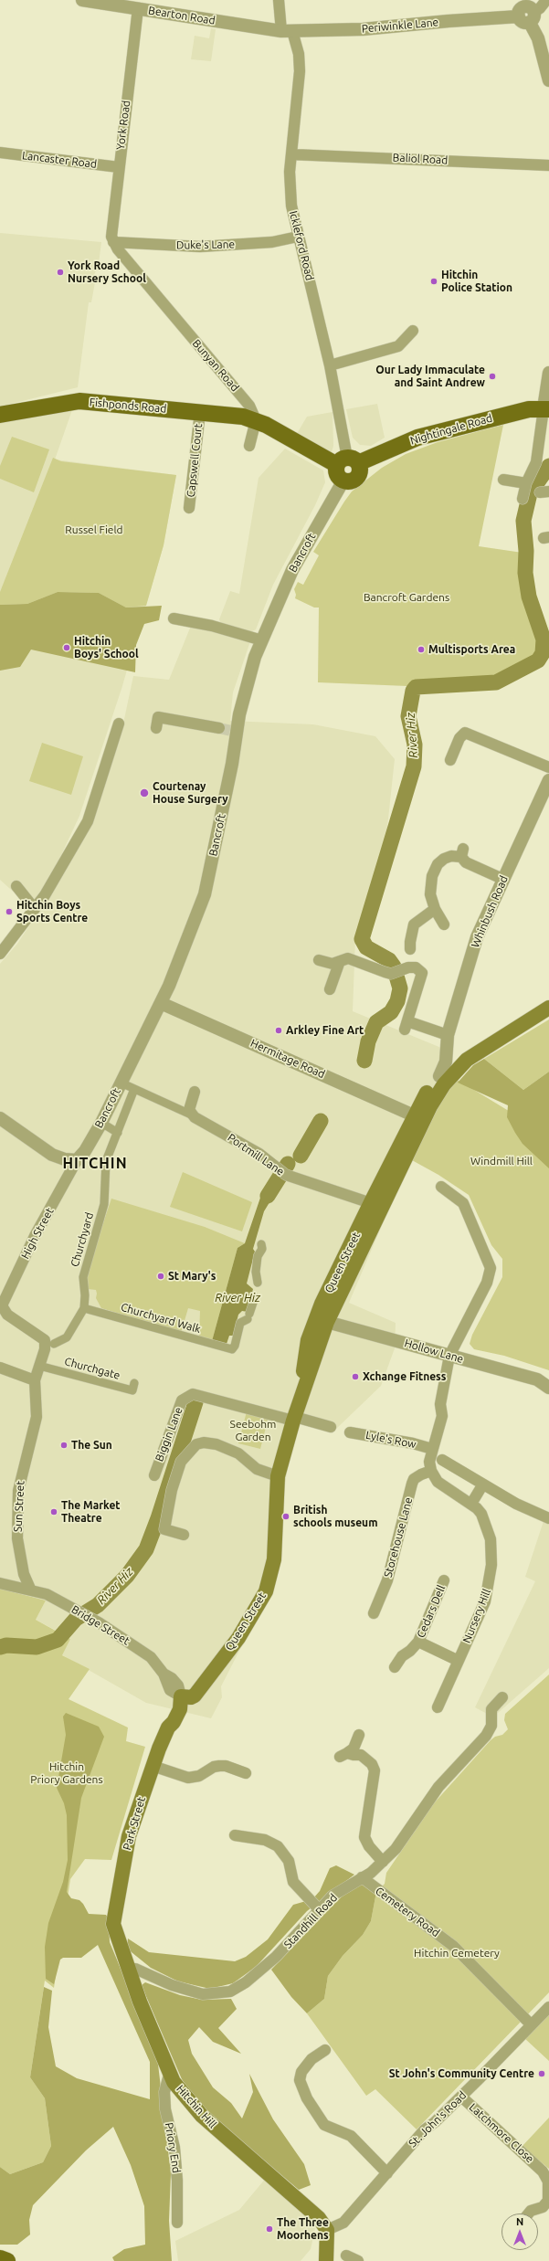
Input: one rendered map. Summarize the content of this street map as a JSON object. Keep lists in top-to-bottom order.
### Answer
{
  "streets": {
    "main road": [
      "Fishponds Road",
      "Nightingale Road",
      "Queen Street",
      "Park Street",
      "Hitchin Hill"
    ],
    "street": [
      "Bearton Road",
      "Periwinkle Lane",
      "York Road",
      "Baliol Road",
      "Lancaster Road",
      "Duke's Lane",
      "Ickleford Road",
      "Bunyan Road",
      "Capswell Court",
      "Bancroft",
      "Whinbush Road",
      "Hermitage Road",
      "Portmill Lane",
      "High Street",
      "Churchyard",
      "Churchyard Walk",
      "Hollow Lane",
      "Churchgate",
      "Biggin Lane",
      "Lyle's Row",
      "Sun Street",
      "Storehouse Lane",
      "Cedars Dell",
      "Nursery Hill",
      "Bridge Street",
      "Cemetery Road",
      "Standhill Road",
      "St. John's Road",
      "Latchmore Close",
      "Priory End"
    ]
  },
  "crossings": [
    ["Bearton Road", "Periwinkle Lane"],
    ["Bearton Road", "York Road"],
    ["Bearton Road", "Ickleford Road"],
    ["Periwinkle Lane", "Ickleford Road"],
    ["York Road", "Lancaster Road"],
    ["York Road", "Duke's Lane"],
    ["York Road", "Bunyan Road"],
    ["Baliol Road", "Ickleford Road"],
    ["Duke's Lane", "Ickleford Road"],
    ["Duke's Lane", "Bunyan Road"],
    ["Ickleford Road", "Nightingale Road"],
    ["Bunyan Road", "Fishponds Road"],
    ["Fishponds Road", "Capswell Court"],
    ["Bancroft", "Hermitage Road"],
    ["Bancroft", "Portmill Lane"],
    ["Bancroft", "High Street"],
    ["Hermitage Road", "Queen Street"],
    ["Portmill Lane", "Churchyard"],
    ["Portmill Lane", "Queen Street"],
    ["High Street", "Sun Street"],
    ["Churchyard", "Churchyard Walk"],
    ["Queen Street", "Hollow Lane"],
    ["Queen Street", "Biggin Lane"],
    ["Queen Street", "Bridge Street"],
    ["Queen Street", "Park Street"],
    ["Churchgate", "Sun Street"],
    ["Sun Street", "Bridge Street"],
    ["Cedars Dell", "Nursery Hill"],
    ["Bridge Street", "Park Street"],
    ["Park Street", "Hitchin Hill"],
    ["Cemetery Road", "Standhill Road"],
    ["Cemetery Road", "St. John's Road"],
    ["Standhill Road", "Hitchin Hill"],
    ["Hitchin Hill", "St. John's Road"],
    ["Hitchin Hill", "Priory End"],
    ["St. John's Road", "Latchmore Close"]
  ],
  "districts": ["HITCHIN"],
  "water": ["River Hiz"],
  "parks": [
    "Russel Field",
    "Bancroft Gardens",
    "Windmill Hill",
    "Seebohm Garden",
    "Hitchin Priory Gardens",
    "Hitchin Cemetery"
  ],
  "places": [
    "York Road Nursery School",
    "Hitchin Police Station",
    "Our Lady Immaculate and Saint Andrew",
    "Hitchin Boys' School",
    "Multisports Area",
    "Courtenay House Surgery",
    "Hitchin Boys Sports Centre",
    "Arkley Fine Art",
    "St Mary's",
    "Xchange Fitness",
    "The Sun",
    "The Market Theatre",
    "British schools museum",
    "St John's Community Centre",
    "The Three Moorhens"
  ],
  "north": "top"
}
